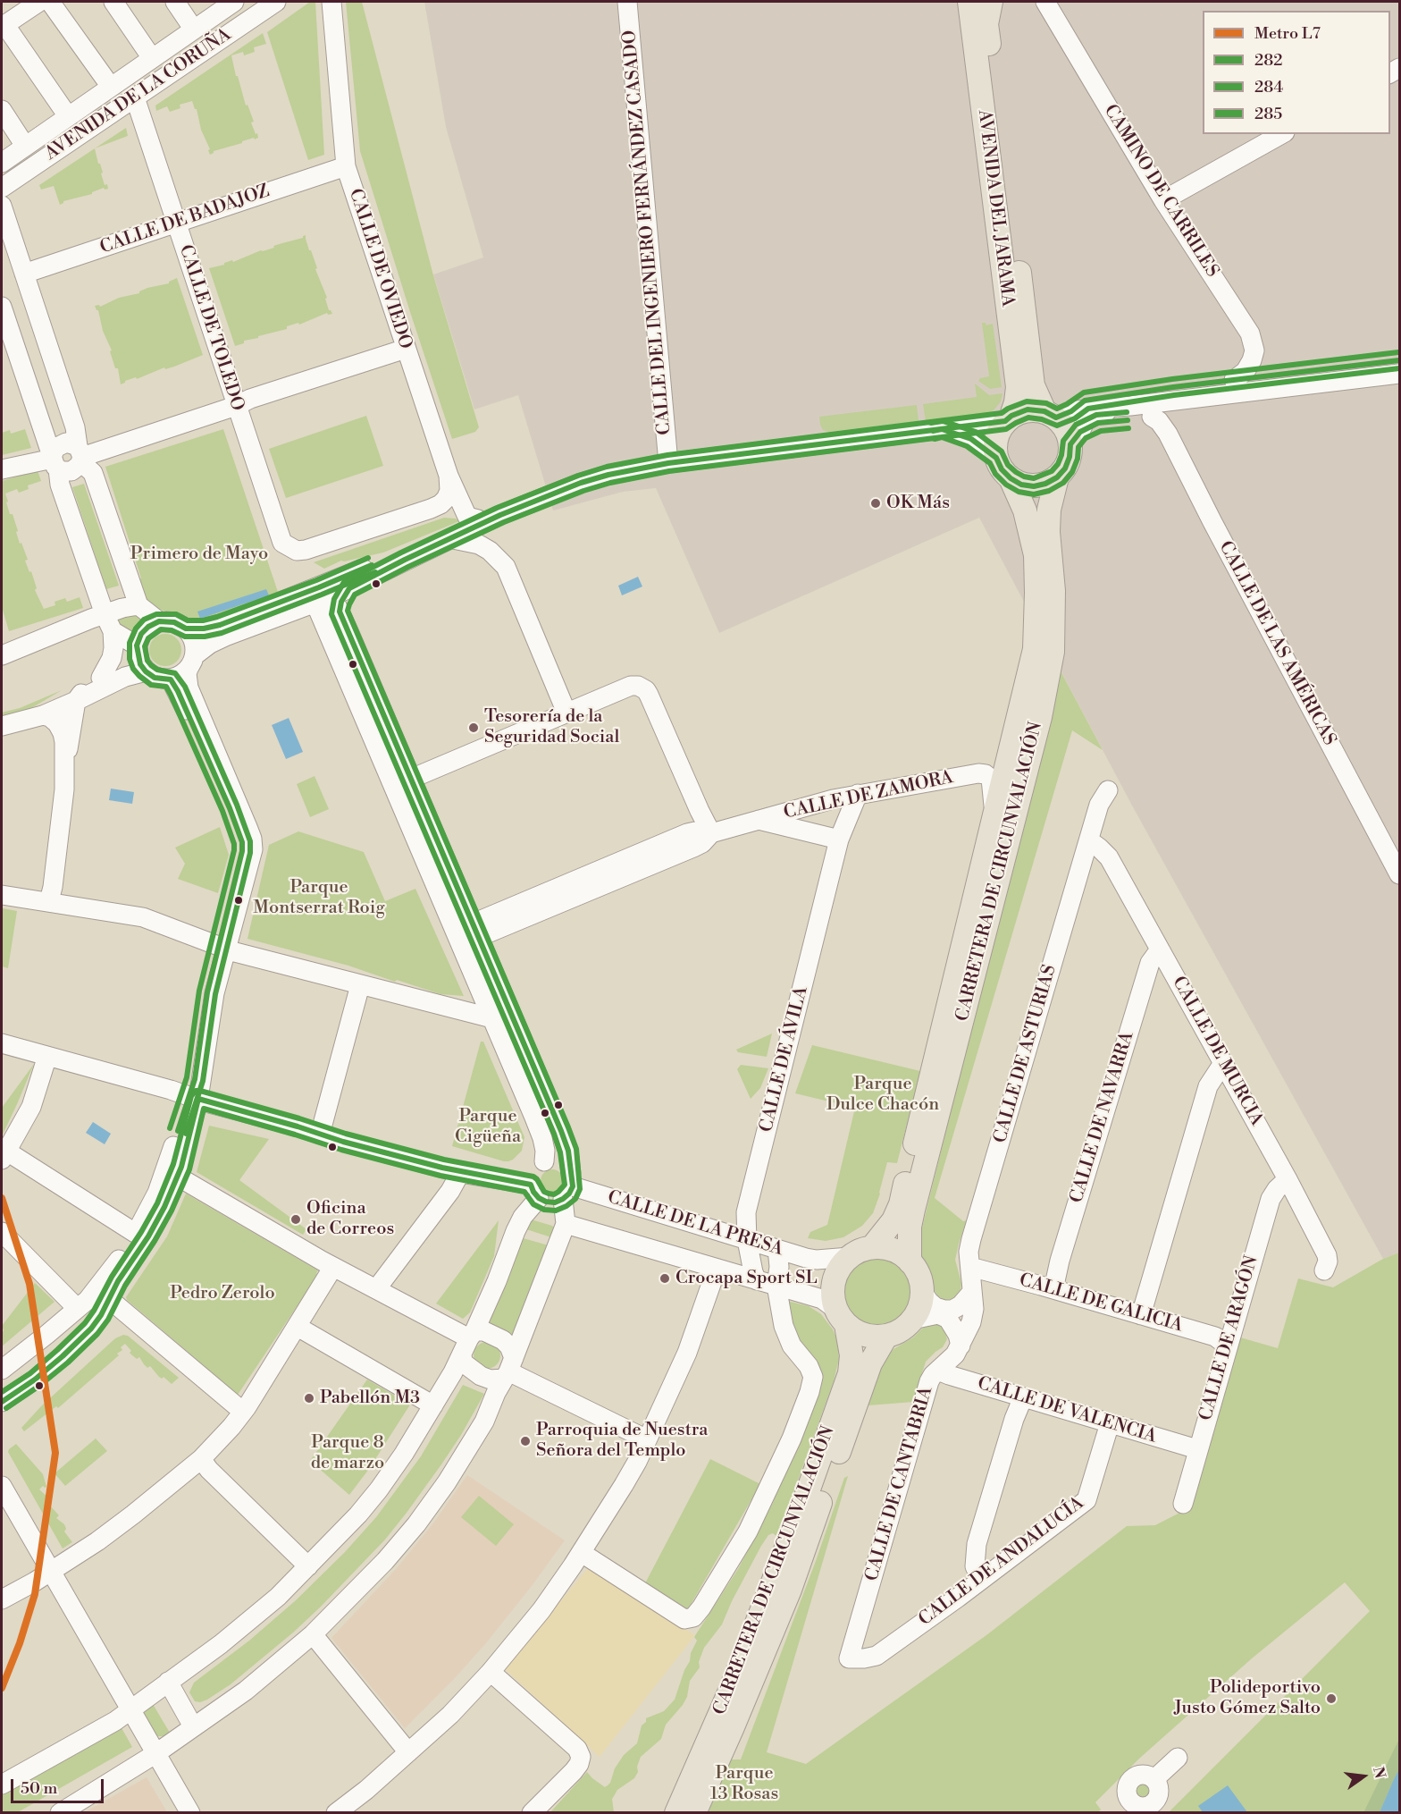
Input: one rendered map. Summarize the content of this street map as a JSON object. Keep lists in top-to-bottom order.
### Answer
{
  "streets": {
    "main road": ["AVENIDA DEL JARAMA", "CARRETERA DE CIRCUNVALACIÓN"],
    "street": [
      "AVENIDA DE LA CORUÑA",
      "CAMINO DE CARRILES",
      "CALLE DE BADAJOZ",
      "CALLE DEL INGENIERO FERNÁNDEZ CASADO",
      "CALLE DE OVIEDO",
      "CALLE DE TOLEDO",
      "CALLE DE LAS AMÉRICAS",
      "CALLE DE ZAMORA",
      "CALLE DE MURCIA",
      "CALLE DE ASTURIAS",
      "CALLE DE ÁVILA",
      "CALLE DE NAVARRA",
      "CALLE DE LA PRESA",
      "CALLE DE GALICIA",
      "CALLE DE ARAGÓN",
      "CALLE DE VALENCIA",
      "CALLE DE CANTABRIA",
      "CALLE DE ANDALUCÍA"
    ]
  },
  "crossings": [
    ["AVENIDA DE LA CORUÑA", "CALLE DE TOLEDO"],
    ["AVENIDA DEL JARAMA", "CARRETERA DE CIRCUNVALACIÓN"],
    ["CALLE DE BADAJOZ", "CALLE DE OVIEDO"],
    ["CALLE DE BADAJOZ", "CALLE DE TOLEDO"],
    ["CALLE DE ZAMORA", "CARRETERA DE CIRCUNVALACIÓN"],
    ["CALLE DE ZAMORA", "CALLE DE ÁVILA"],
    ["CARRETERA DE CIRCUNVALACIÓN", "CALLE DE LA PRESA"],
    ["CALLE DE MURCIA", "CALLE DE ASTURIAS"],
    ["CALLE DE MURCIA", "CALLE DE NAVARRA"],
    ["CALLE DE MURCIA", "CALLE DE ARAGÓN"],
    ["CALLE DE ASTURIAS", "CALLE DE GALICIA"],
    ["CALLE DE ASTURIAS", "CALLE DE CANTABRIA"],
    ["CALLE DE ÁVILA", "CALLE DE LA PRESA"],
    ["CALLE DE NAVARRA", "CALLE DE GALICIA"],
    ["CALLE DE GALICIA", "CALLE DE ARAGÓN"],
    ["CALLE DE ARAGÓN", "CALLE DE VALENCIA"],
    ["CALLE DE VALENCIA", "CALLE DE CANTABRIA"],
    ["CALLE DE VALENCIA", "CALLE DE ANDALUCÍA"],
    ["CALLE DE CANTABRIA", "CALLE DE ANDALUCÍA"]
  ],
  "parks": [
    "Primero de Mayo",
    "Parque Montserrat Roig",
    "Parque Dulce Chacón",
    "Parque Cigüeña",
    "Pedro Zerolo",
    "Parque 8 de marzo",
    "Parque 13 Rosas"
  ],
  "places": [
    "OK Más",
    "Tesorería de la Seguridad Social",
    "Oficina de Correos",
    "Crocapa Sport SL",
    "Pabellón M3",
    "Parroquia de Nuestra Señora del Templo",
    "Polideportivo Justo Gómez Salto"
  ],
  "lines": [
    "transit line 285",
    "transit line 282",
    "transit line 284",
    "metro line L7"
  ],
  "legend": [
    "Metro L7",
    "282",
    "284",
    "285"
  ],
  "scale_bar": "50 m",
  "north": "right"
}
